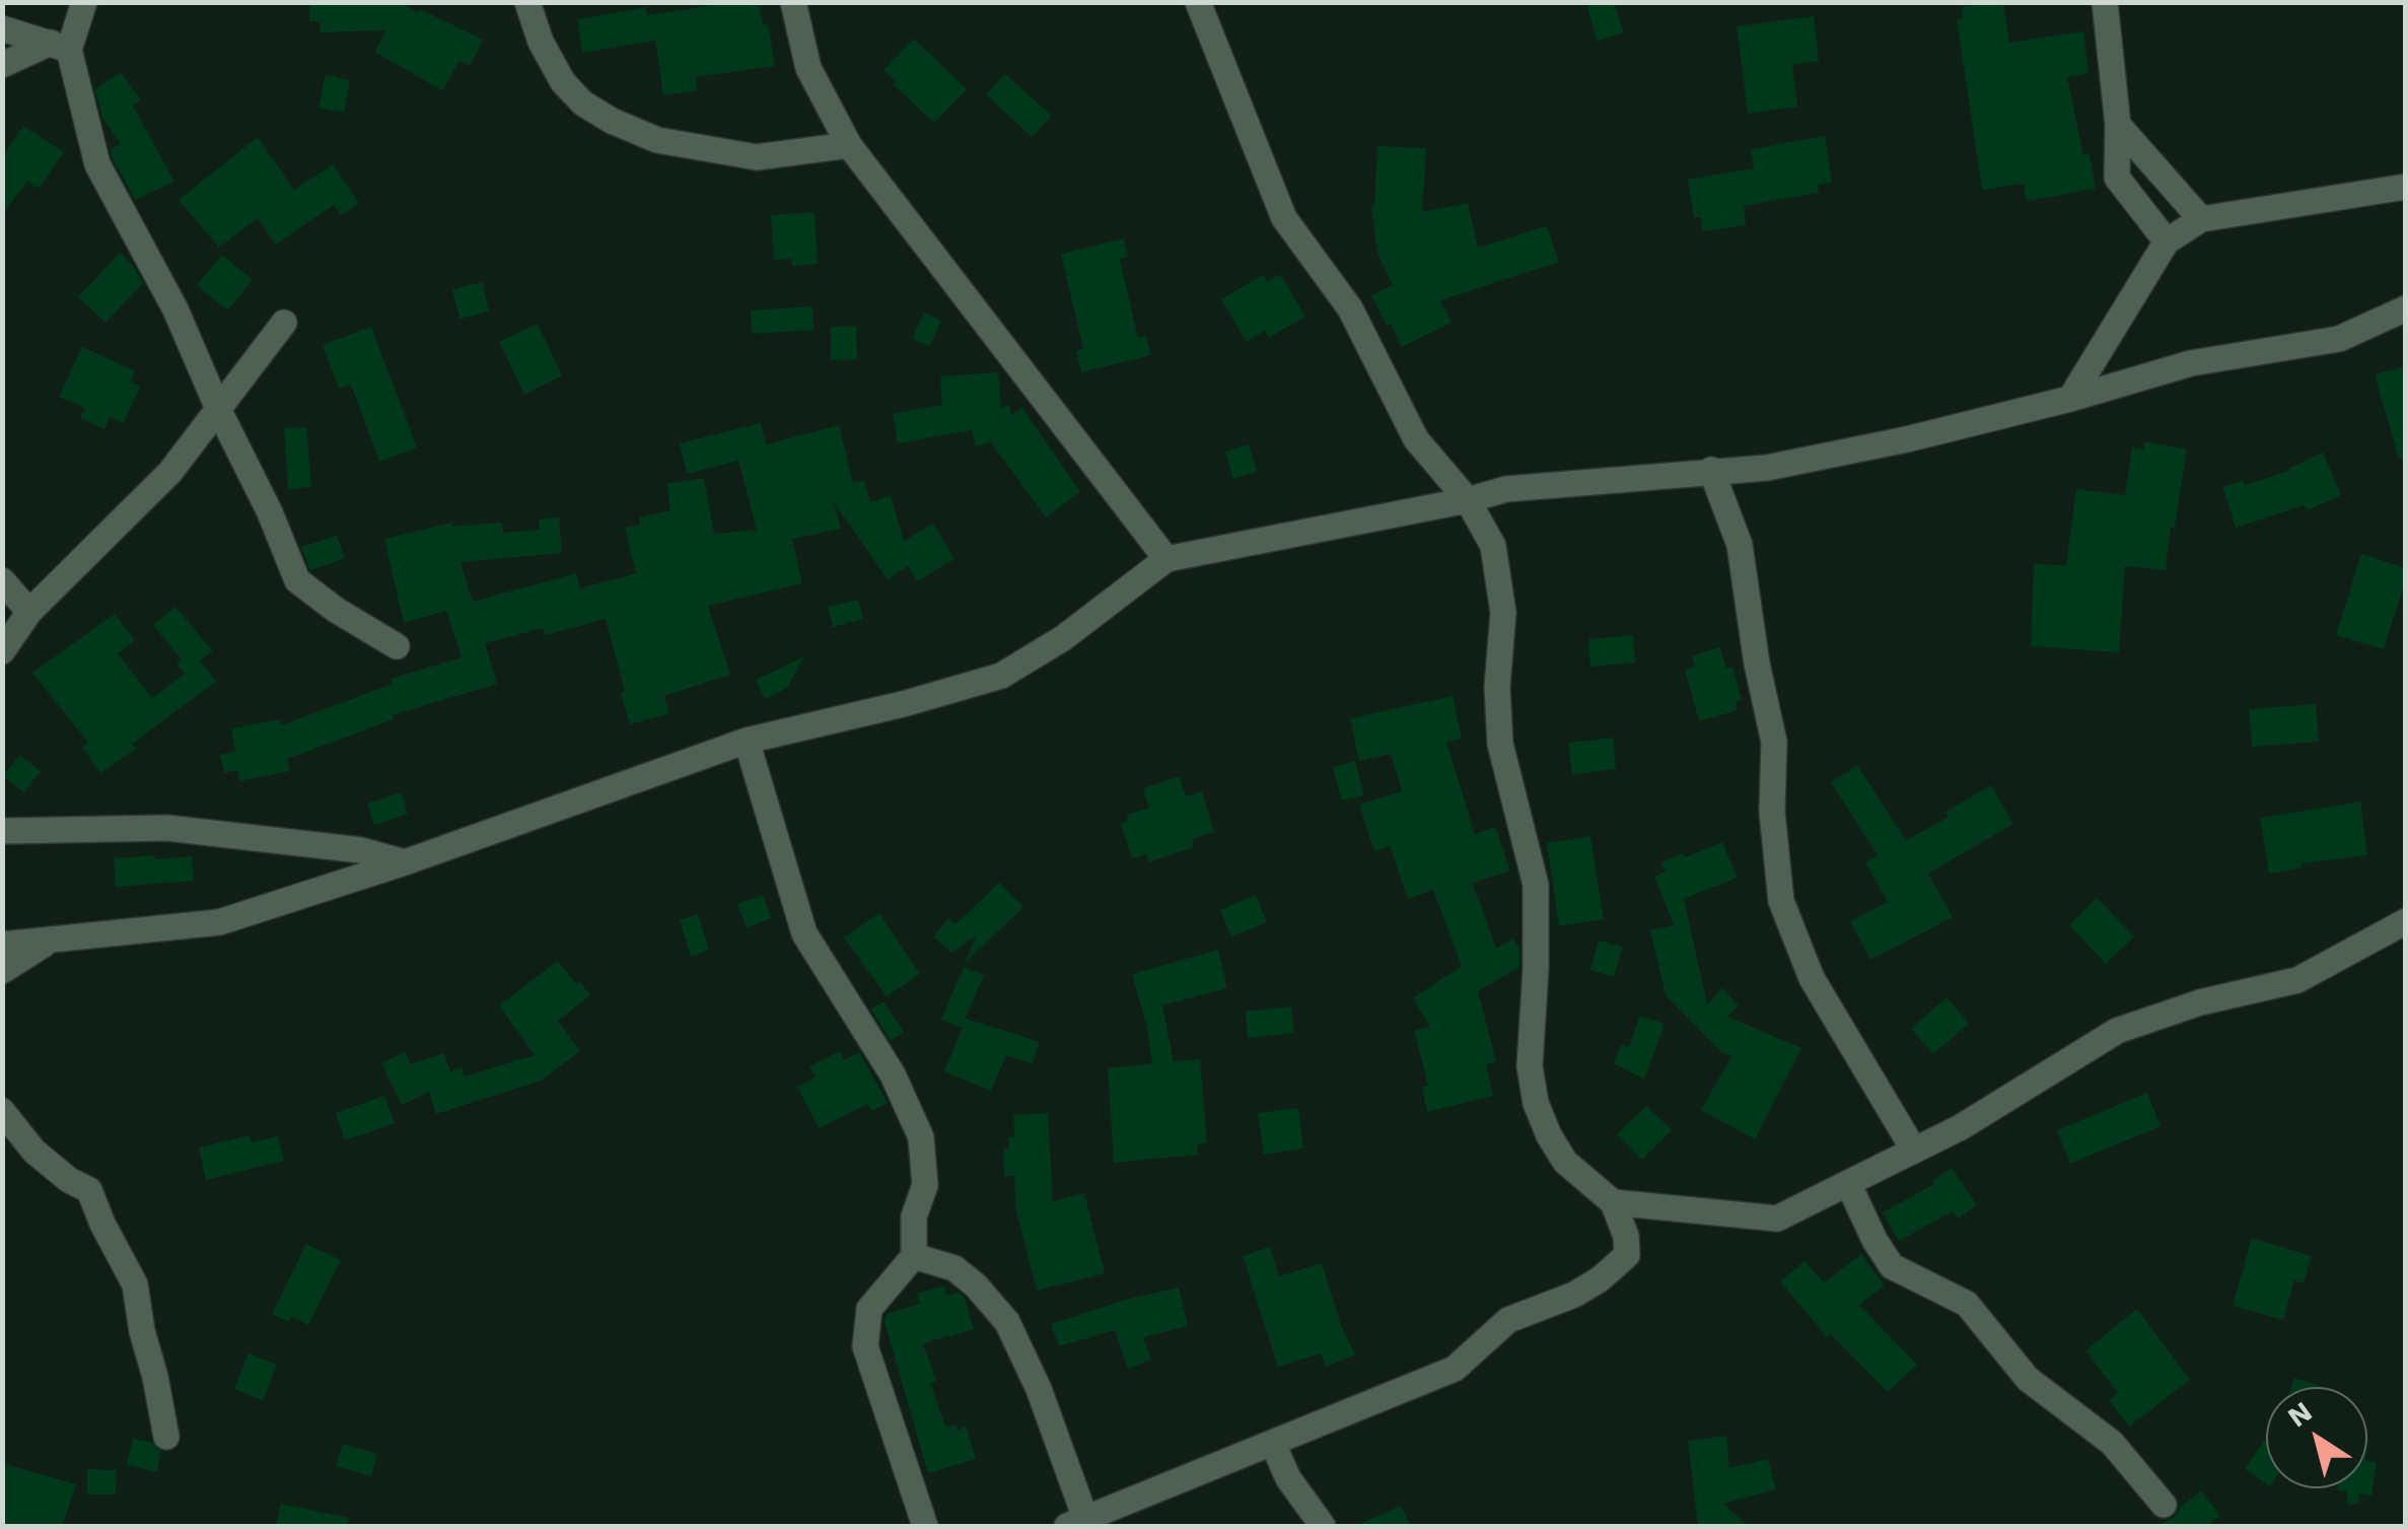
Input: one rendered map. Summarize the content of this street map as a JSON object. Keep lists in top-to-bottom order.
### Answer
{
  "north": "top left"
}
